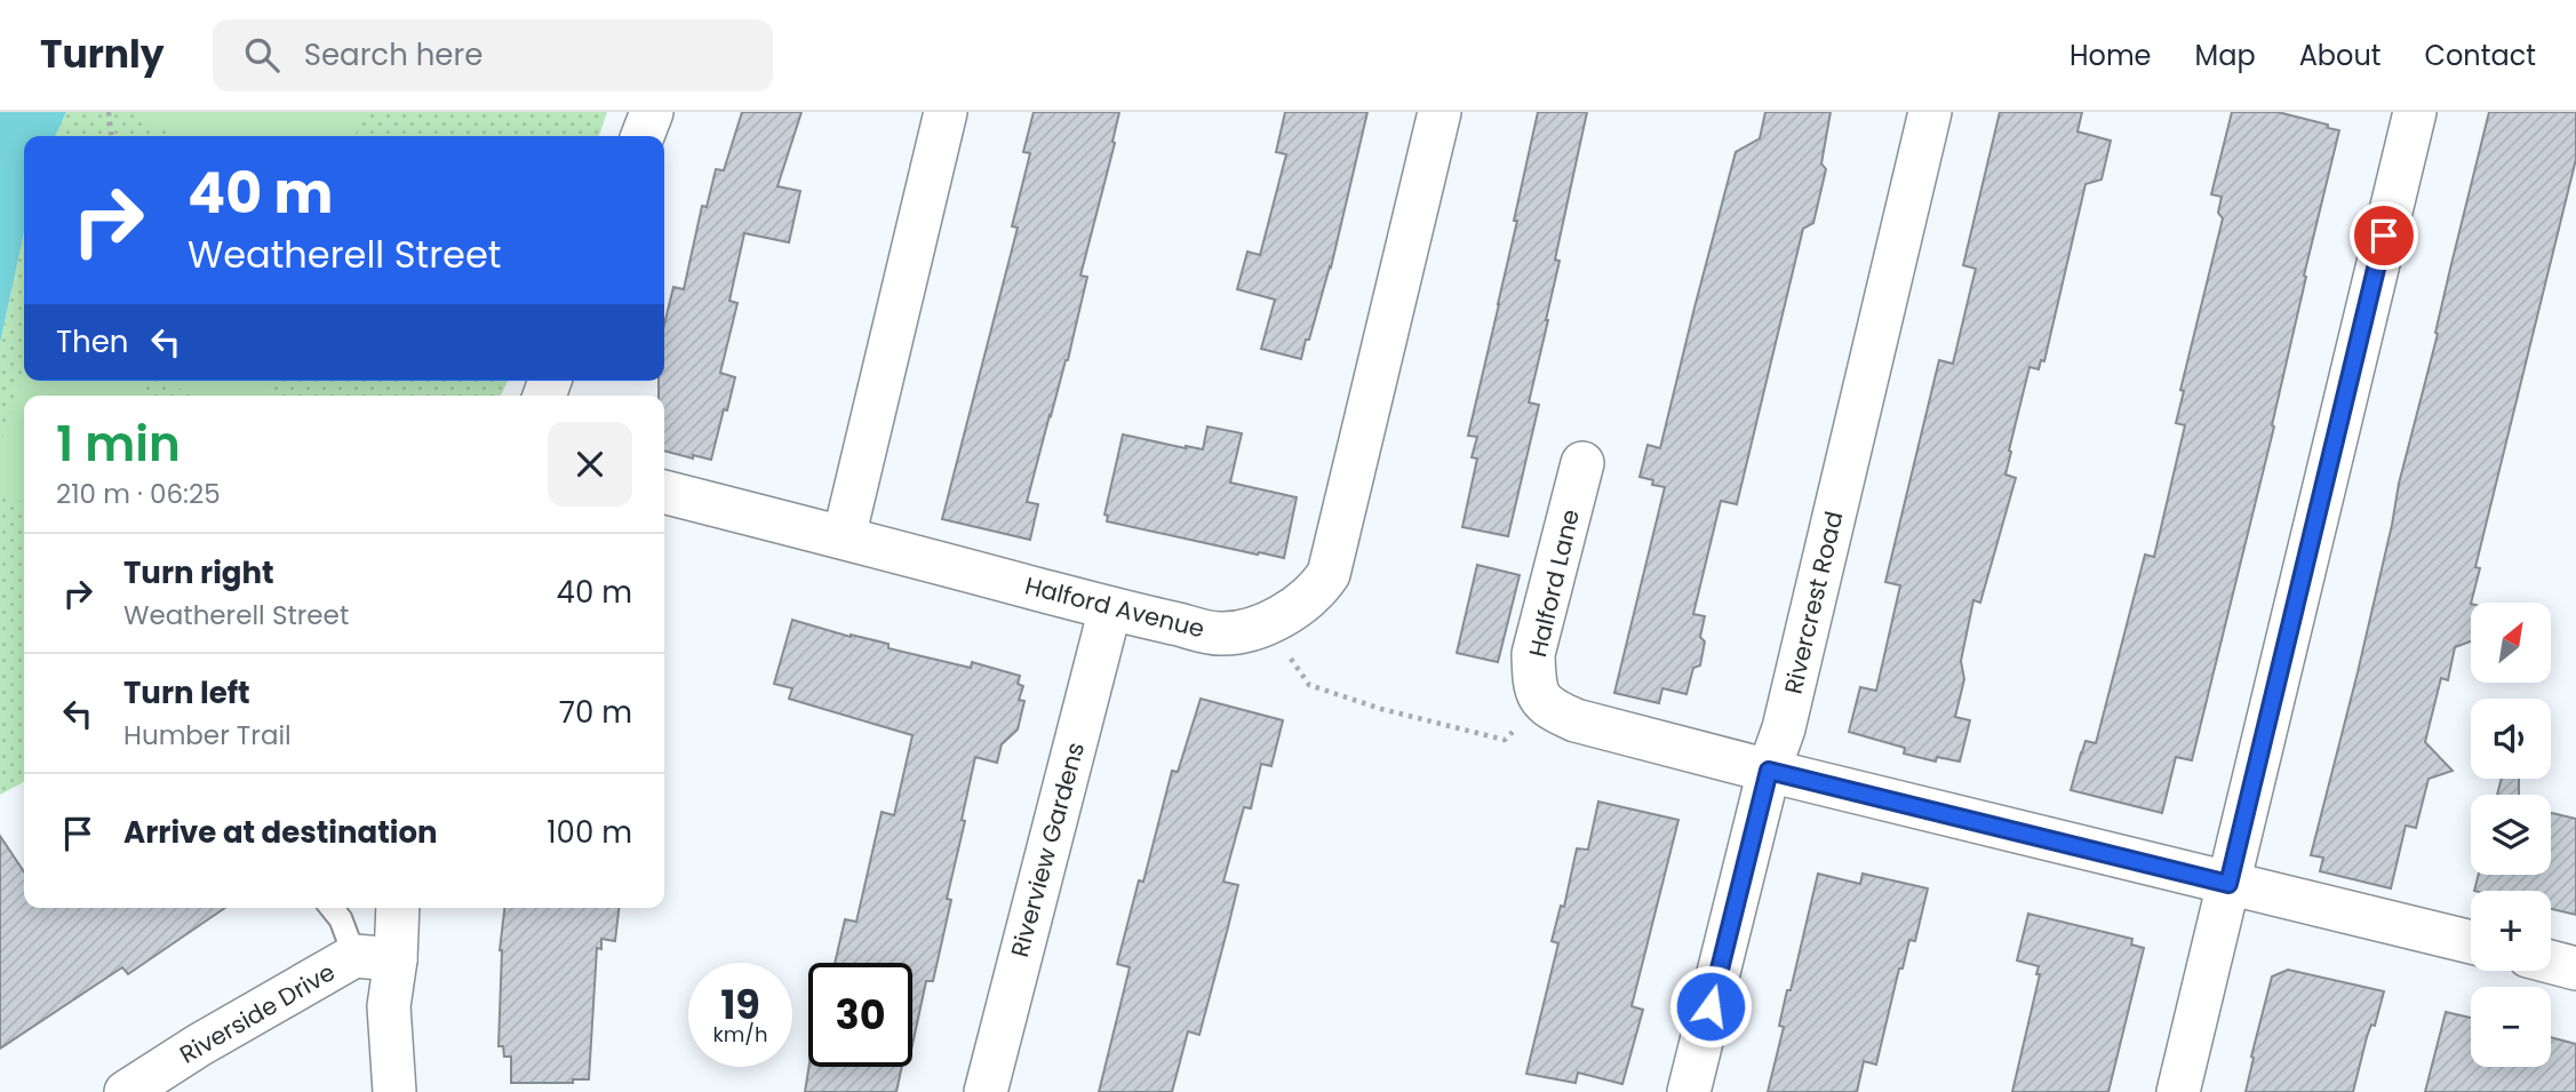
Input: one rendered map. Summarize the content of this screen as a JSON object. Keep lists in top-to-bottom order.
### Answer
{
  "streets": {
    "street": [
      "Halford Lane",
      "Rivercrest Road",
      "Halford Avenue",
      "Riverview Gardens",
      "Riverside Drive"
    ]
  },
  "crossings": [
    ["Halford Lane", "Rivercrest Road"],
    ["Halford Avenue", "Riverview Gardens"]
  ],
  "north": "top right",
  "page": {
    "header": "Turnly",
    "search": "Search here",
    "nav": [
      "Home",
      "Map",
      "About",
      "Contact"
    ],
    "turn": ["40 m", "Weatherell Street"],
    "then": "Then",
    "heading": ["1 min", "210 m · 06:25"],
    "list": [
      {
        "name": "Turn right",
        "note": "Weatherell Street",
        "value": "40 m"
      },
      {
        "name": "Turn left",
        "note": "Humber Trail",
        "value": "70 m"
      },
      {
        "name": "Arrive at destination",
        "value": "100 m"
      }
    ],
    "map_buttons": ["+", "−"],
    "speed": "19 km/h",
    "limit": "30"
  }
}
